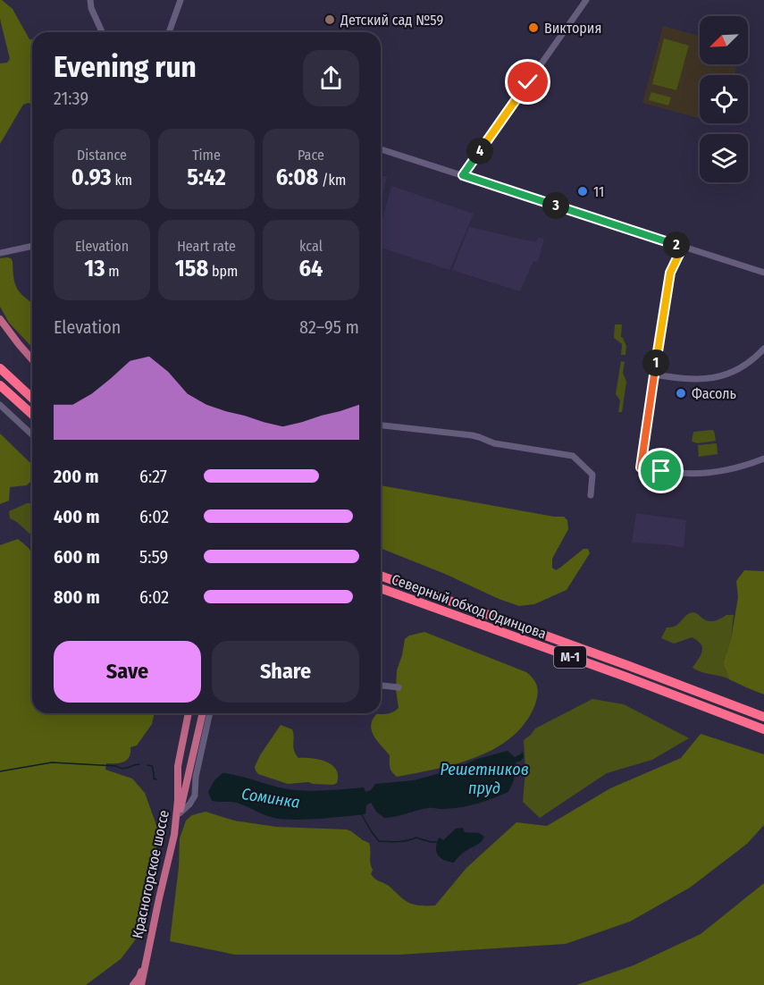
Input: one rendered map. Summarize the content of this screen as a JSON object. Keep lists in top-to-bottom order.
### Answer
{
  "streets": {
    "highway": ["Северный обход Одинцова", "М-1"],
    "main road": ["Красногорское шоссе"]
  },
  "water": ["Решетников пруд", "Соминка"],
  "places": [
    "Детский сад №59",
    "Виктория",
    "11",
    "Фасоль"
  ],
  "north": "bottom left",
  "page": {
    "heading": ["Evening run", "21:39"],
    "stats": [
      ["Distance", "0.93 km"],
      ["Time", "5:42"],
      ["Pace", "6:08 /km"],
      ["Elevation", "13 m"],
      ["Heart rate", "158 bpm"],
      ["kcal", "64"]
    ],
    "pins": [
      "4",
      "3",
      "2",
      "1"
    ],
    "chart": ["Elevation", "82–95 m"],
    "list": [
      {
        "name": "200 m",
        "note": "6:27"
      },
      {
        "name": "400 m",
        "note": "6:02"
      },
      {
        "name": "600 m",
        "note": "5:59"
      },
      {
        "name": "800 m",
        "note": "6:02"
      }
    ],
    "buttons": ["Save", "Share"]
  }
}
